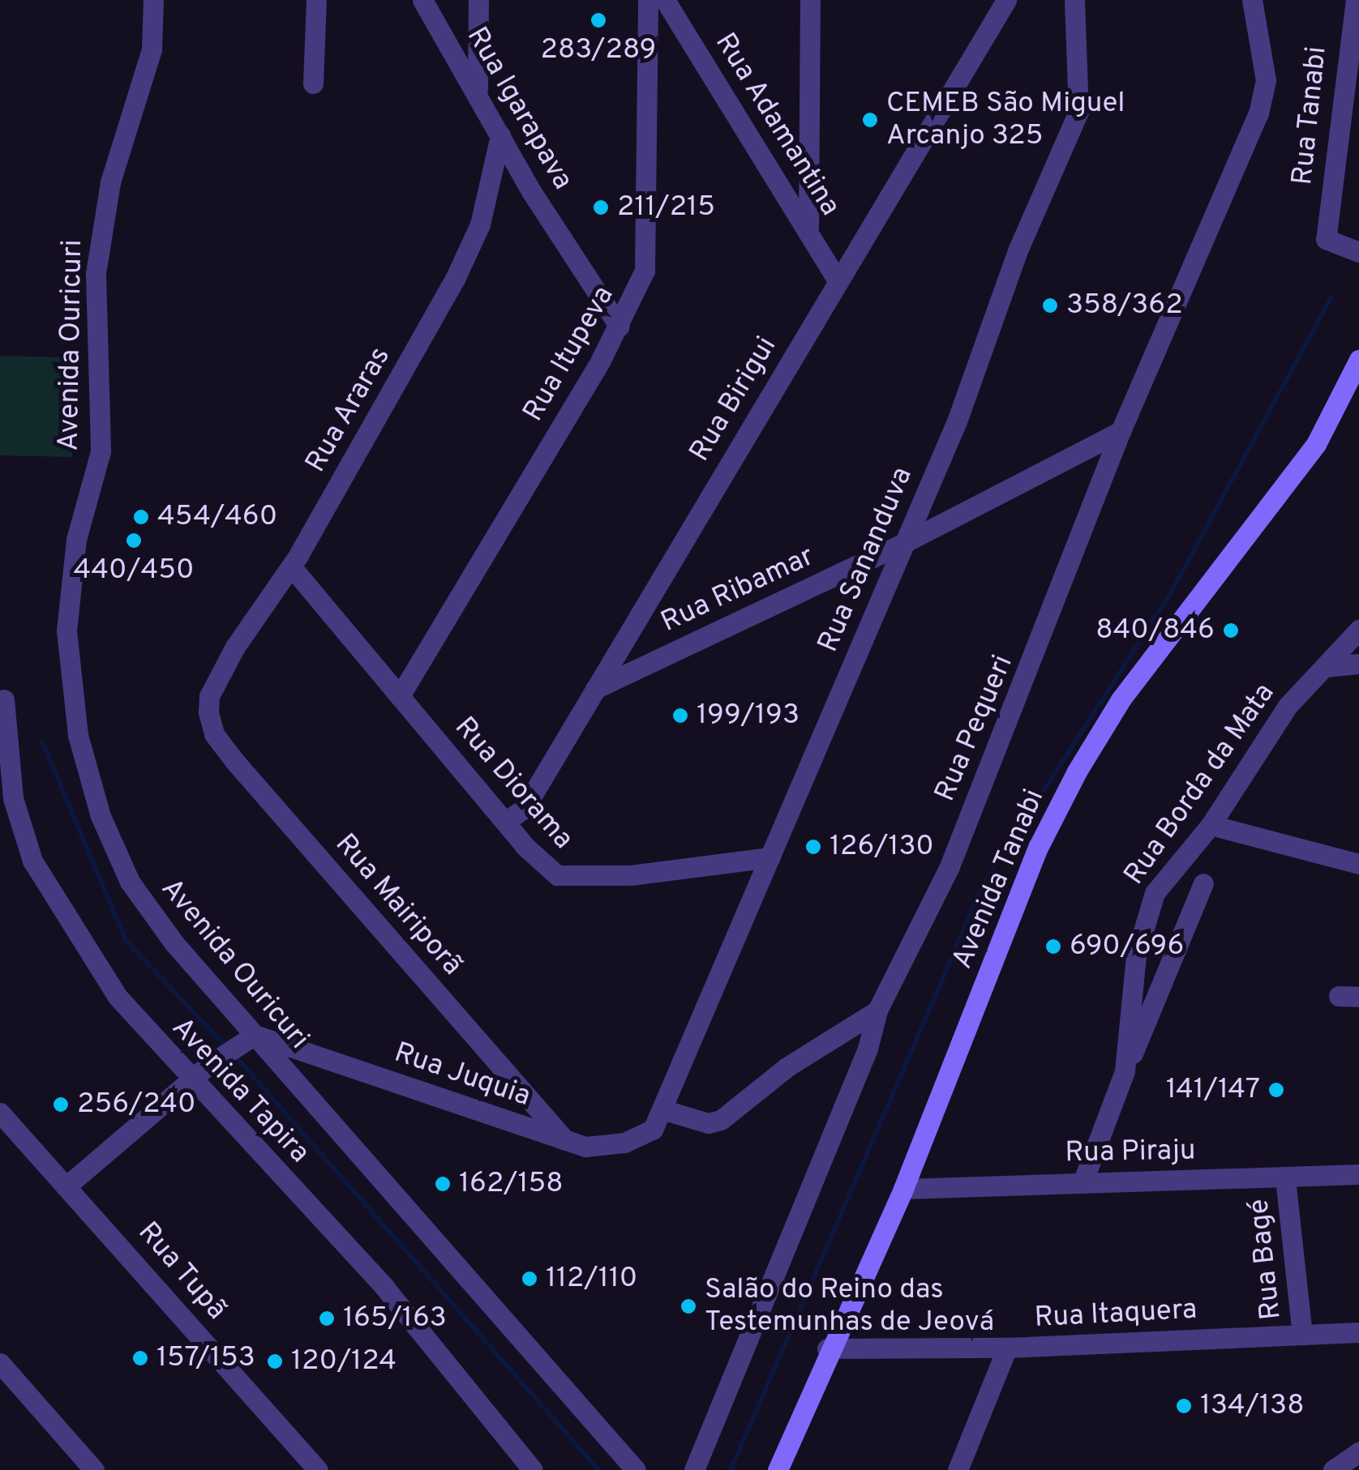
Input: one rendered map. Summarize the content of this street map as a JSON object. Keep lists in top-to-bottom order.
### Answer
{
  "streets": {
    "street": [
      "Rua Igarapava",
      "Rua Tanabi",
      "Rua Adamantina",
      "Avenida Ouricuri",
      "Rua Itupeva",
      "Rua Birigui",
      "Rua Araras",
      "Rua Sananduva",
      "Rua Ribamar",
      "Rua Pequeri",
      "Rua Diorama",
      "Rua Borda da Mata",
      "Avenida Tanabi",
      "Rua Mairiporã",
      "Rua Juquia",
      "Avenida Tapira",
      "Rua Piraju",
      "Rua Bagé",
      "Rua Tupã",
      "Rua Itaquera"
    ]
  },
  "crossings": [
    ["Rua Igarapava", "Rua Itupeva"],
    ["Rua Igarapava", "Rua Araras"],
    ["Rua Adamantina", "Rua Birigui"],
    ["Avenida Ouricuri", "Rua Juquia"],
    ["Rua Itupeva", "Rua Diorama"],
    ["Rua Birigui", "Rua Ribamar"],
    ["Rua Birigui", "Rua Diorama"],
    ["Rua Araras", "Rua Diorama"],
    ["Rua Araras", "Rua Mairiporã"],
    ["Rua Sananduva", "Rua Ribamar"],
    ["Rua Sananduva", "Rua Diorama"],
    ["Rua Sananduva", "Rua Juquia"],
    ["Rua Ribamar", "Rua Pequeri"],
    ["Rua Borda da Mata", "Rua Piraju"],
    ["Avenida Tanabi", "Rua Piraju"],
    ["Avenida Tanabi", "Rua Itaquera"],
    ["Rua Mairiporã", "Rua Juquia"],
    ["Rua Piraju", "Rua Bagé"],
    ["Rua Bagé", "Rua Itaquera"]
  ],
  "places": [
    "283/289",
    "CEMEB São Miguel Arcanjo 325",
    "211/215",
    "358/362",
    "454/460",
    "440/450",
    "840/846",
    "199/193",
    "126/130",
    "690/696",
    "141/147",
    "256/240",
    "162/158",
    "112/110",
    "Salão do Reino das Testemunhas de Jeová",
    "165/163",
    "157/153",
    "120/124",
    "134/138"
  ]
}
